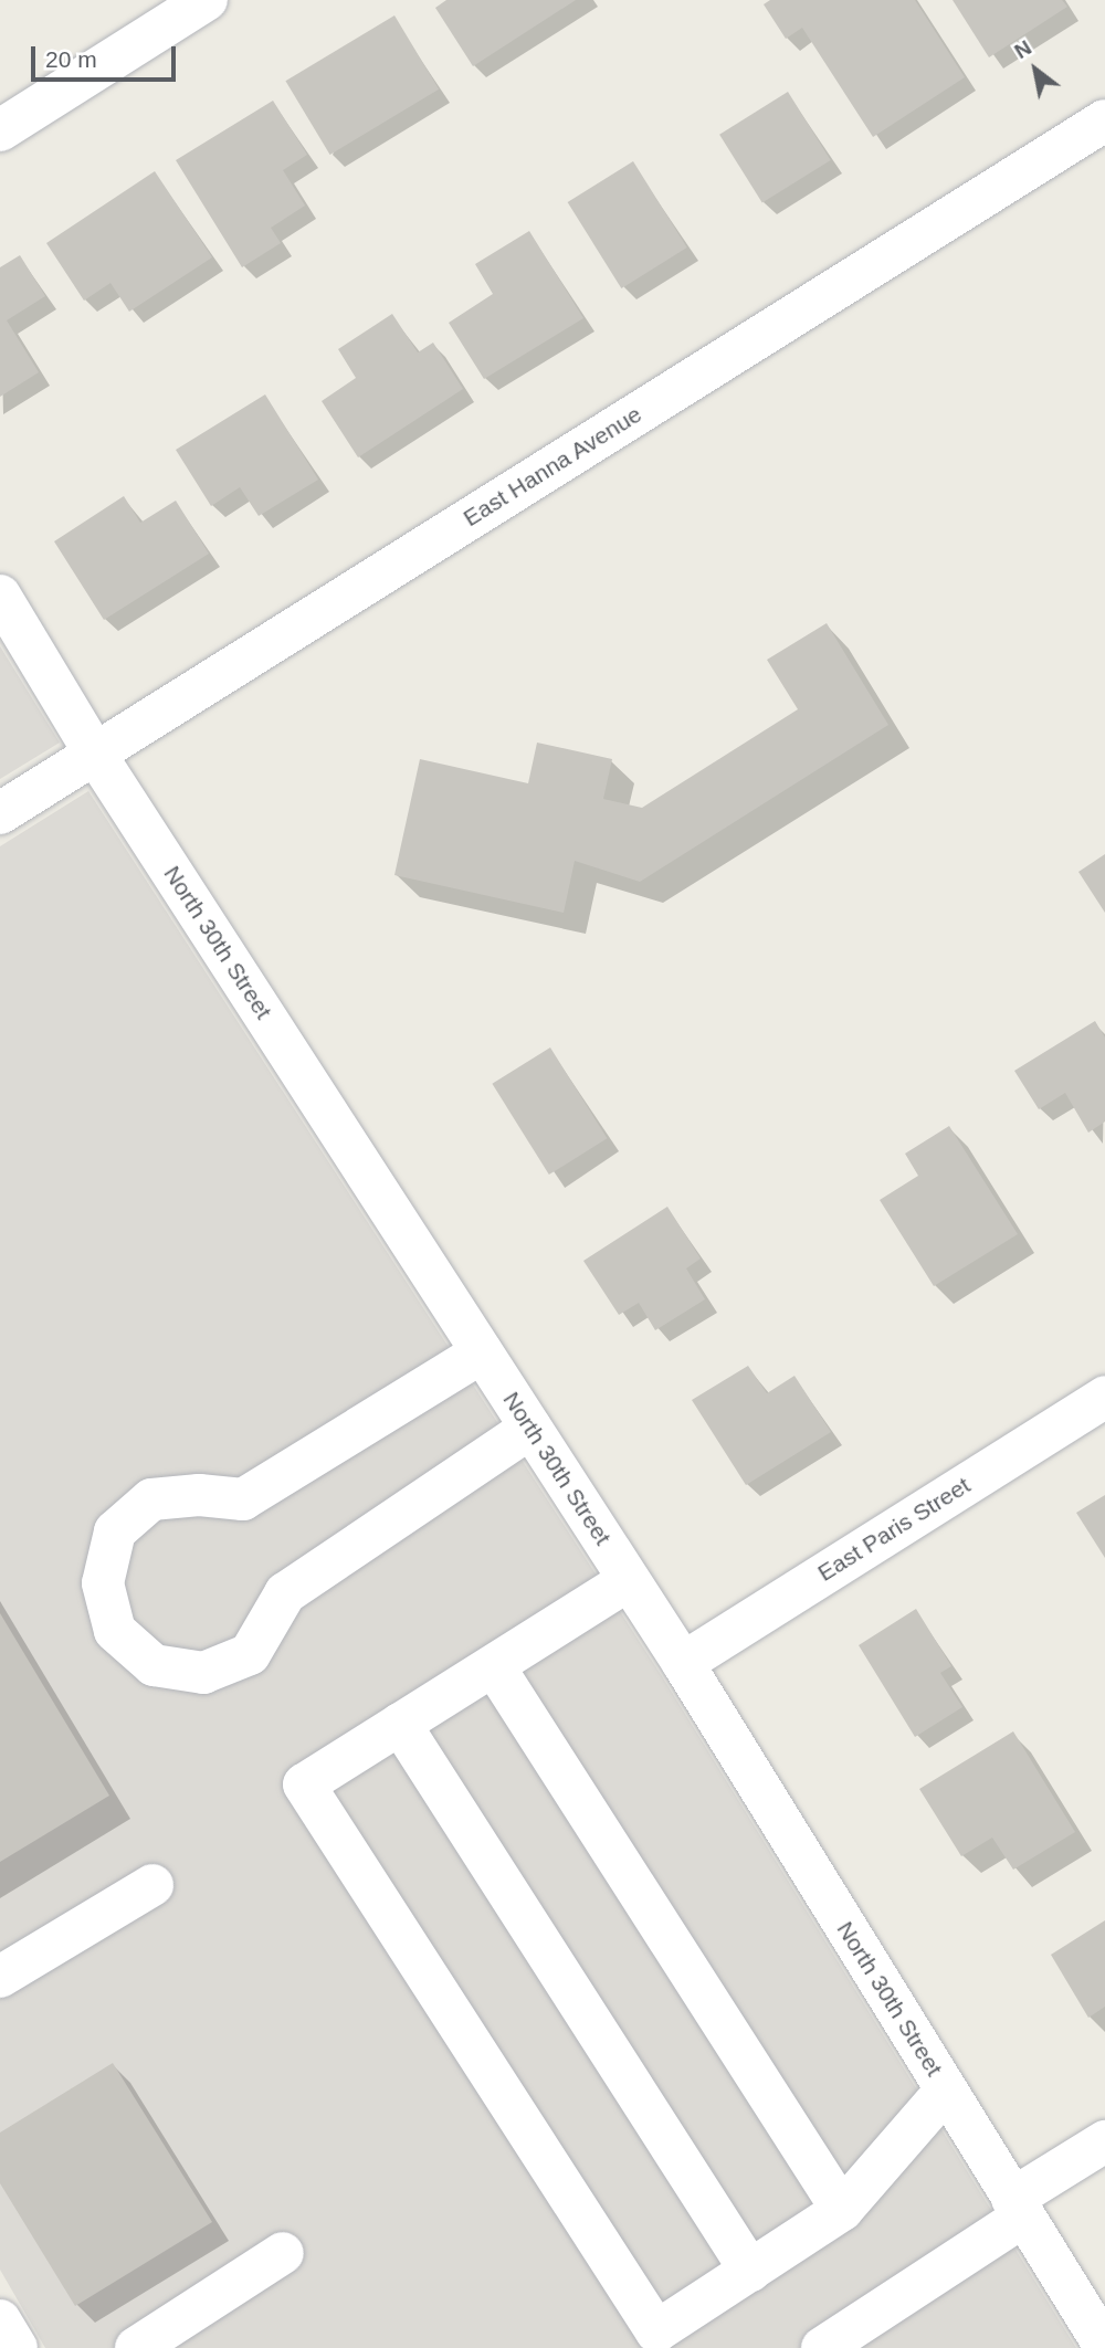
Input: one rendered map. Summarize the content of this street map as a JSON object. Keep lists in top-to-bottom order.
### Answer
{
  "streets": {
    "street": ["East Hanna Avenue", "North 30th Street", "East Paris Street"]
  },
  "crossings": [
    ["East Hanna Avenue", "North 30th Street"],
    ["North 30th Street", "East Paris Street"]
  ],
  "scale_bar": "20 m",
  "north": "top left"
}
